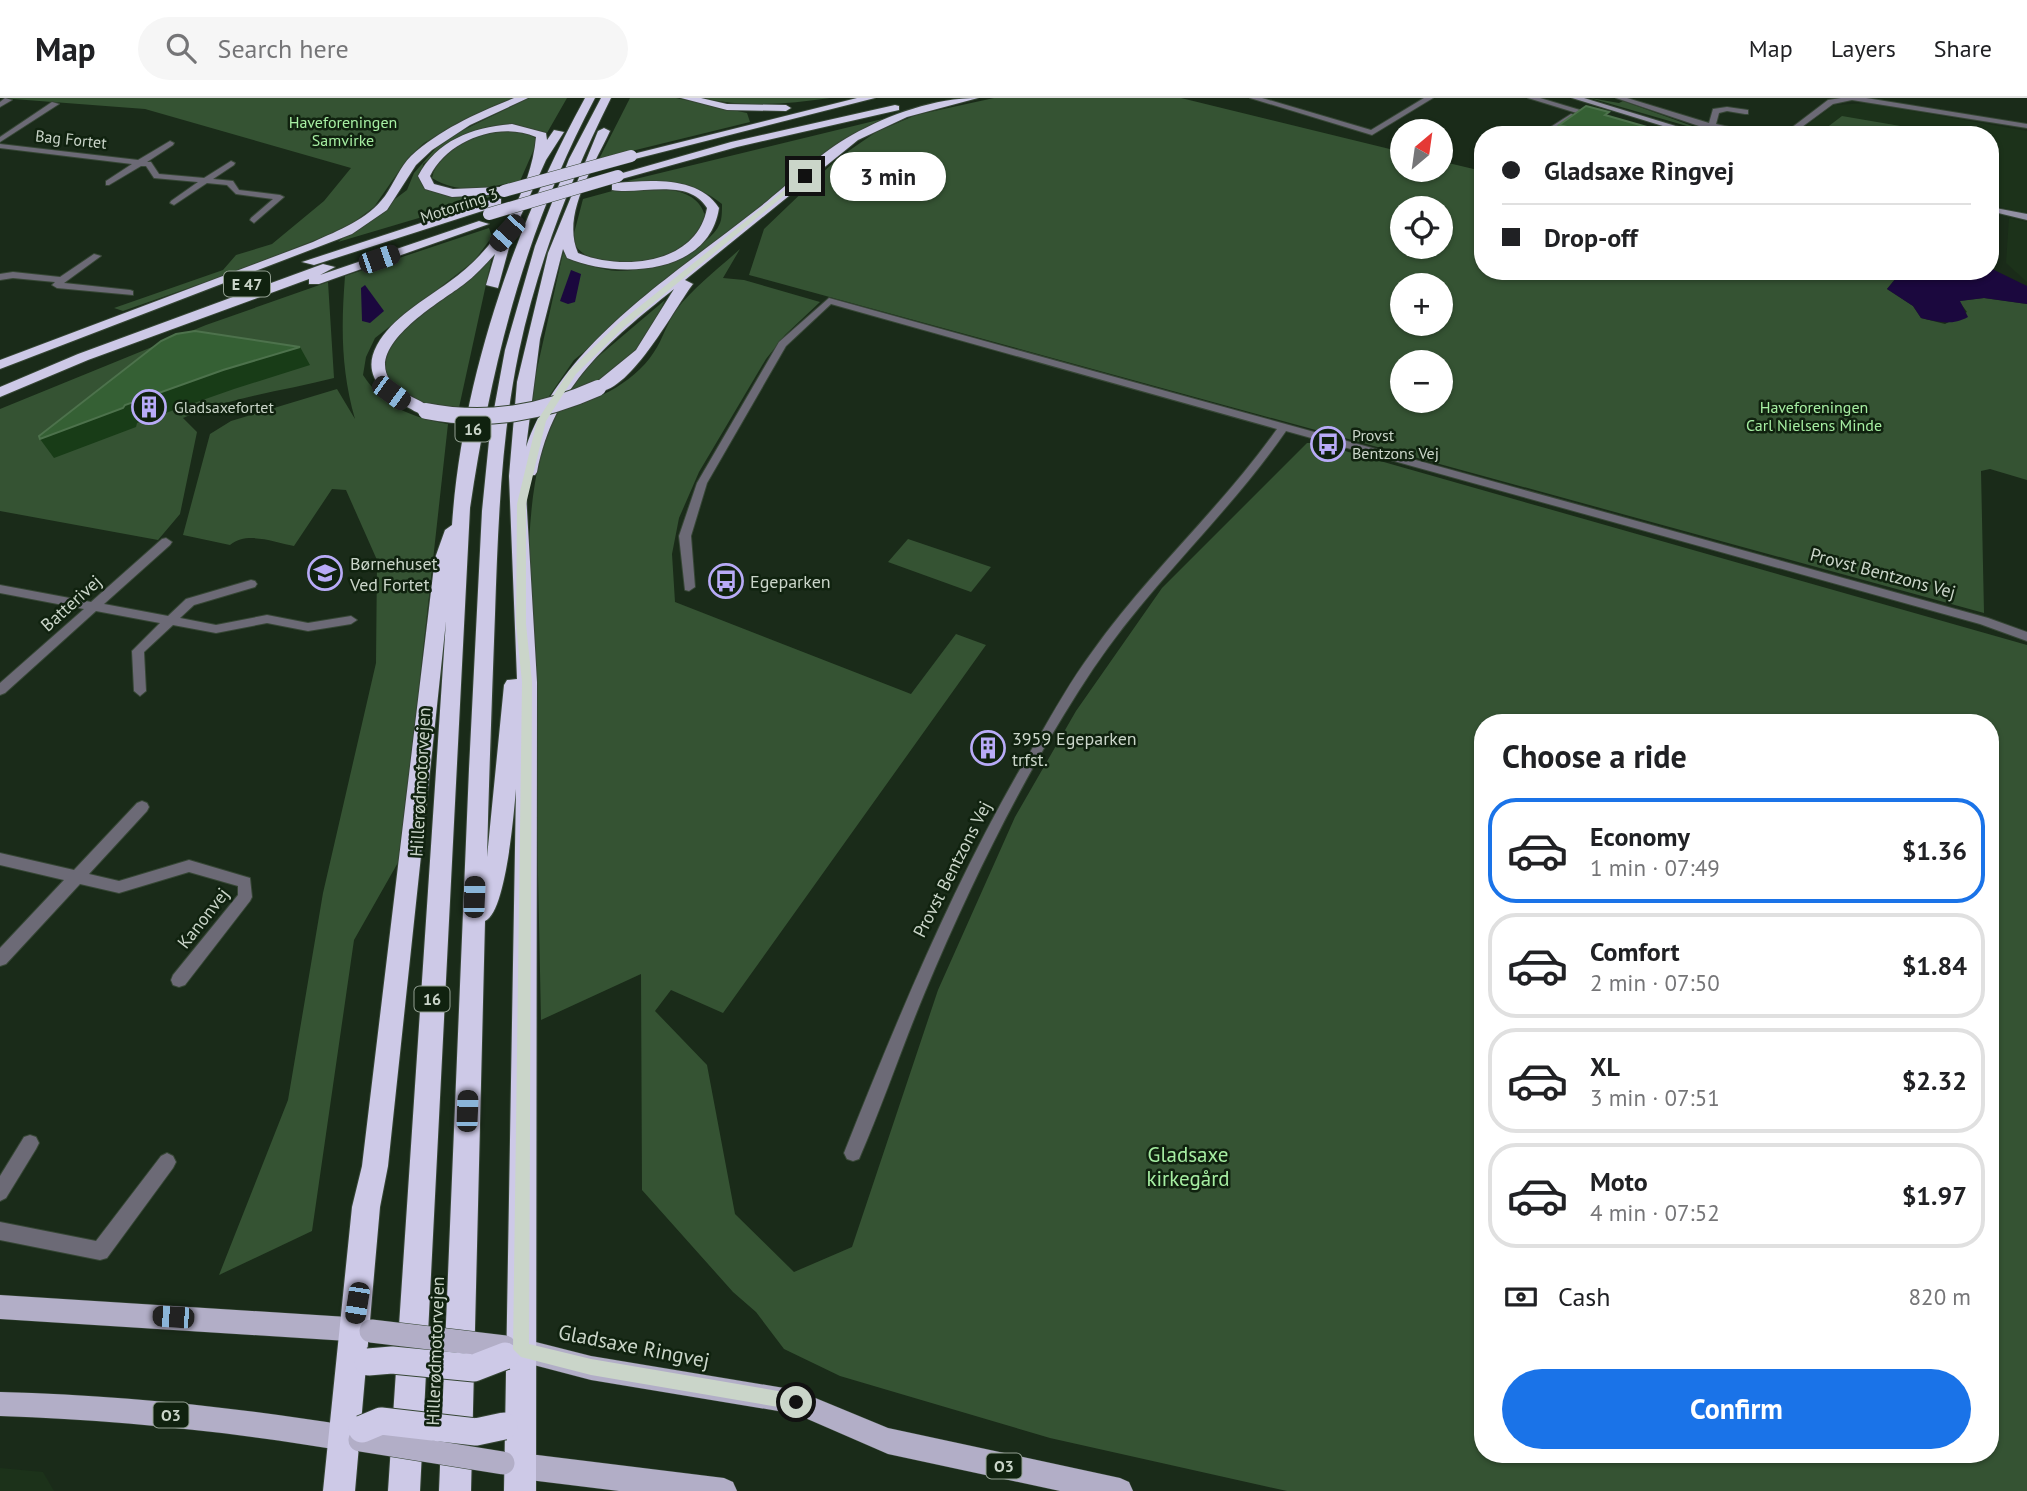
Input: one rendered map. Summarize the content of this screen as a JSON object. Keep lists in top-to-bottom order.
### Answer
{
  "streets": {
    "highway": [
      "Motorring 3",
      "E 47",
      "16",
      "Hillerødmotorvejen"
    ],
    "main road": ["Gladsaxe Ringvej", "O3"],
    "street": [
      "Bag Fortet",
      "Provst Bentzons Vej",
      "Batterivej",
      "Kanonvej"
    ]
  },
  "parks": ["Haveforeningen Samvirke", "Haveforeningen Carl Nielsens Minde", "Gladsaxe kirkegård"],
  "places": {
    "building": ["Gladsaxefortet", "3959 Egeparken trfst."],
    "bus stop": ["Provst Bentzons Vej", "Egeparken"],
    "school or university": ["Børnehuset Ved Fortet"]
  },
  "north": "top right",
  "page": {
    "header": "Map",
    "search": "Search here",
    "nav": ["Map", "Layers", "Share"],
    "map_buttons": ["+", "−"],
    "banner": ["Gladsaxe Ringvej", "Drop-off"],
    "bubble": "3 min",
    "heading": "Choose a ride",
    "list": [
      {
        "name": "Economy",
        "note": "1 min · 07:49",
        "value": "$1.36"
      },
      {
        "name": "Comfort",
        "note": "2 min · 07:50",
        "value": "$1.84"
      },
      {
        "name": "XL",
        "note": "3 min · 07:51",
        "value": "$2.32"
      },
      {
        "name": "Moto",
        "note": "4 min · 07:52",
        "value": "$1.97"
      }
    ],
    "pay": ["Cash", "820 m"],
    "buttons": "Confirm"
  }
}
